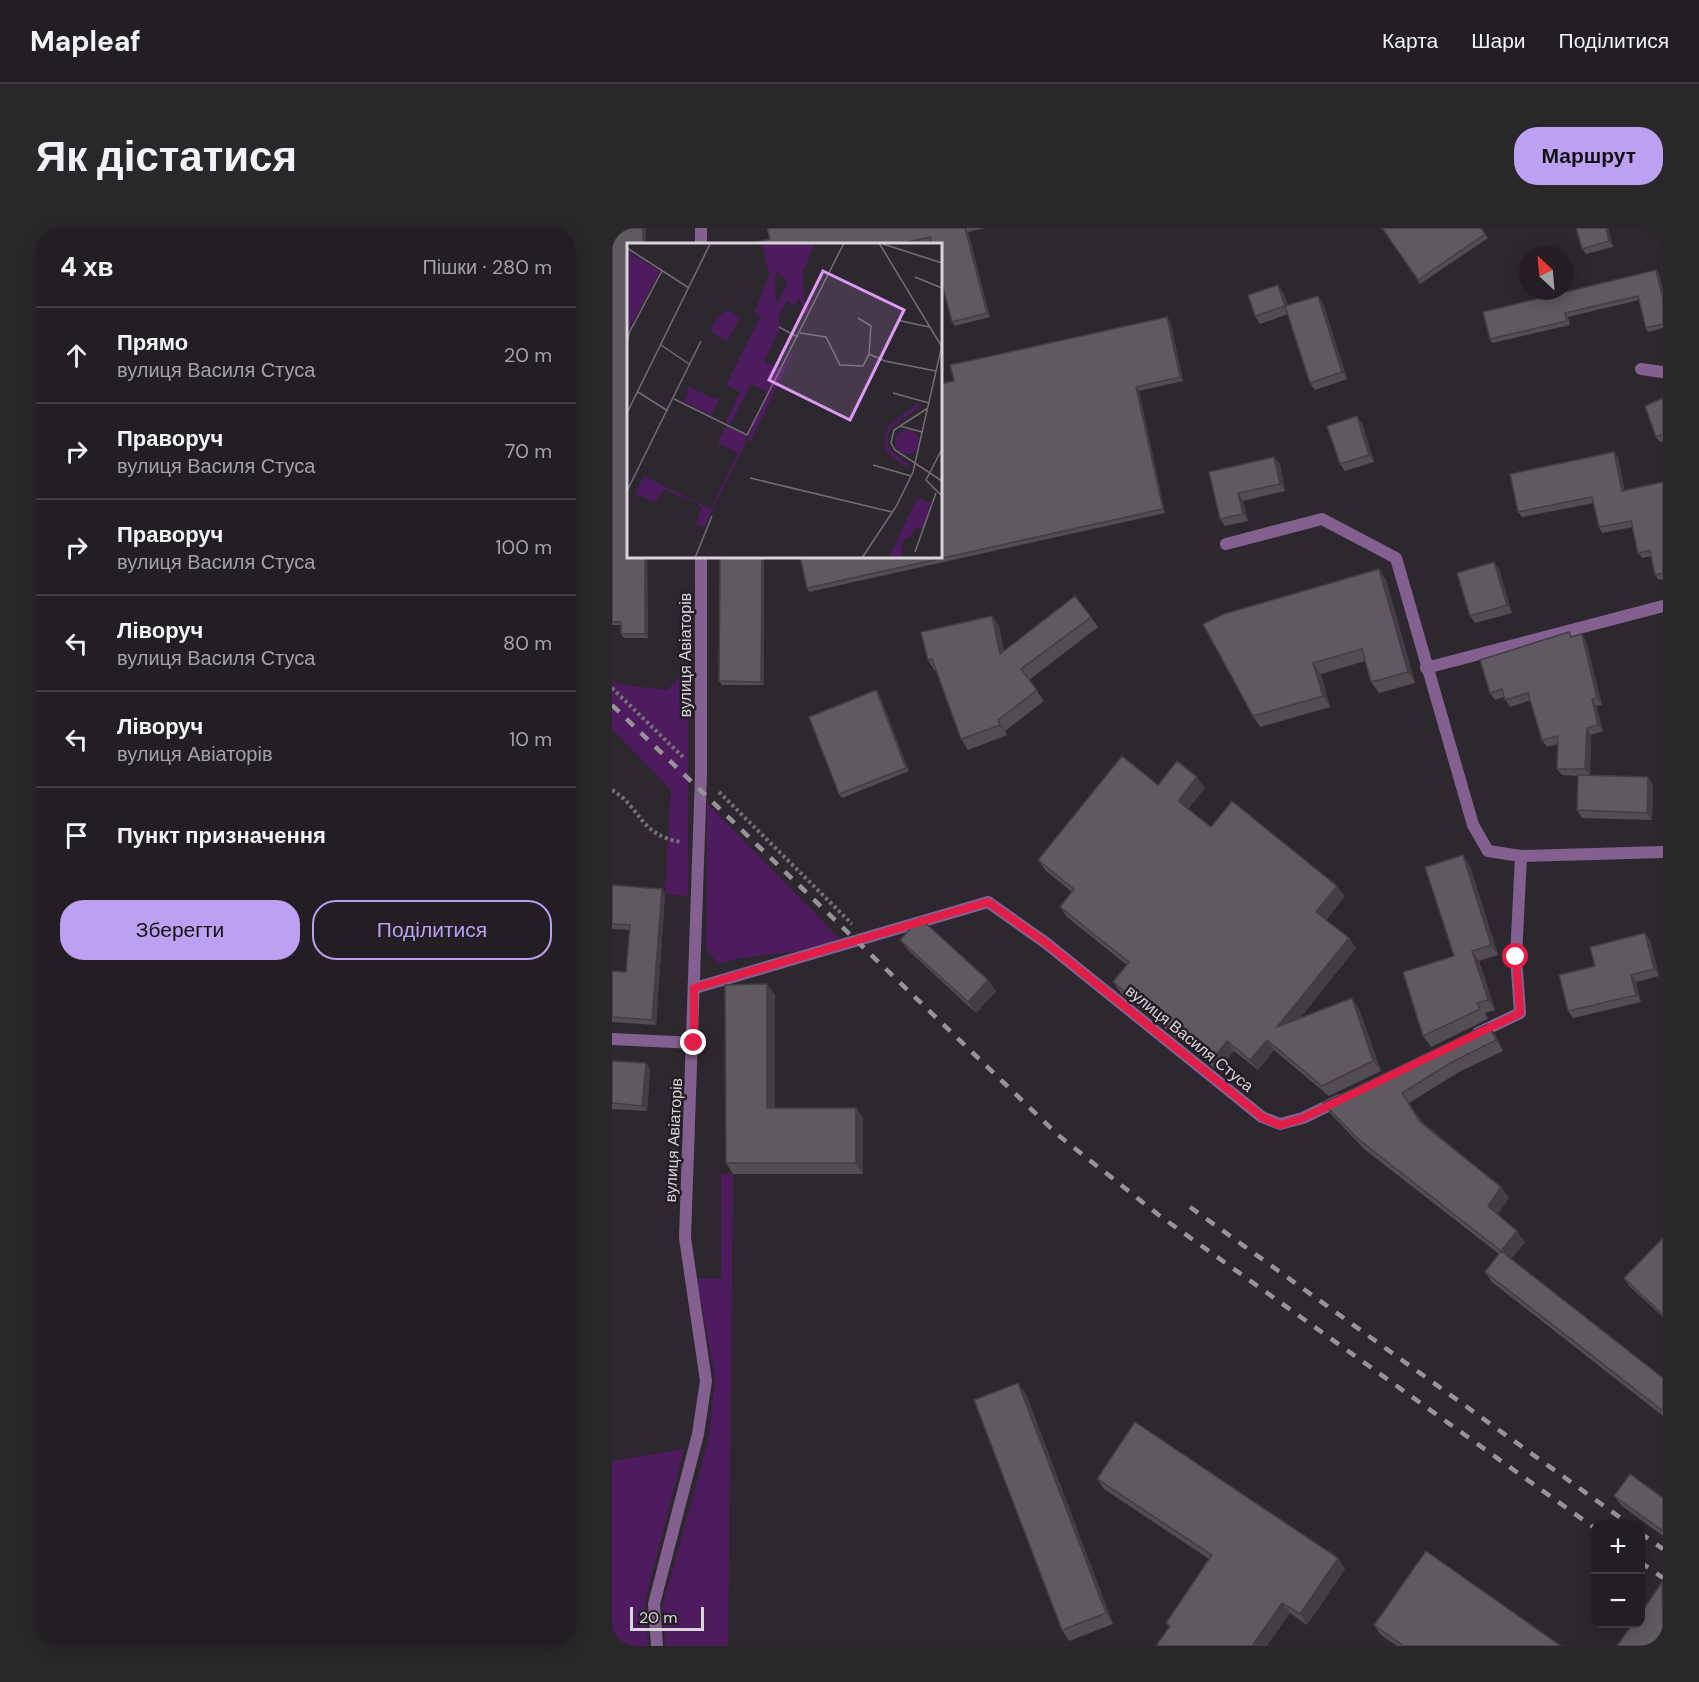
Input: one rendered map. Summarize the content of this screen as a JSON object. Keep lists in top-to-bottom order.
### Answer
{
  "streets": {
    "street": ["вулиця Авіаторів", "вулиця Василя Стуса"]
  },
  "crossings": [
    ["вулиця Авіаторів", "вулиця Василя Стуса"]
  ],
  "scale_bar": "20 m",
  "north": "top left",
  "page": {
    "header": "Mapleaf",
    "nav": ["Карта", "Шари", "Поділитися"],
    "buttons": [
      "Маршрут",
      ["Зберегти", "Поділитися"]
    ],
    "title": "Як дістатися",
    "heading": ["4 хв", "Пішки · 280 m"],
    "list": [
      ["Прямо", "вулиця Василя Стуса", "20 m"],
      ["Праворуч", "вулиця Василя Стуса", "70 m"],
      ["Праворуч", "вулиця Василя Стуса", "100 m"],
      ["Ліворуч", "вулиця Василя Стуса", "80 m"],
      ["Ліворуч", "вулиця Авіаторів", "10 m"],
      "Пункт призначення"
    ],
    "map_buttons": ["+", "−"],
    "scale": "20 m"
  }
}
